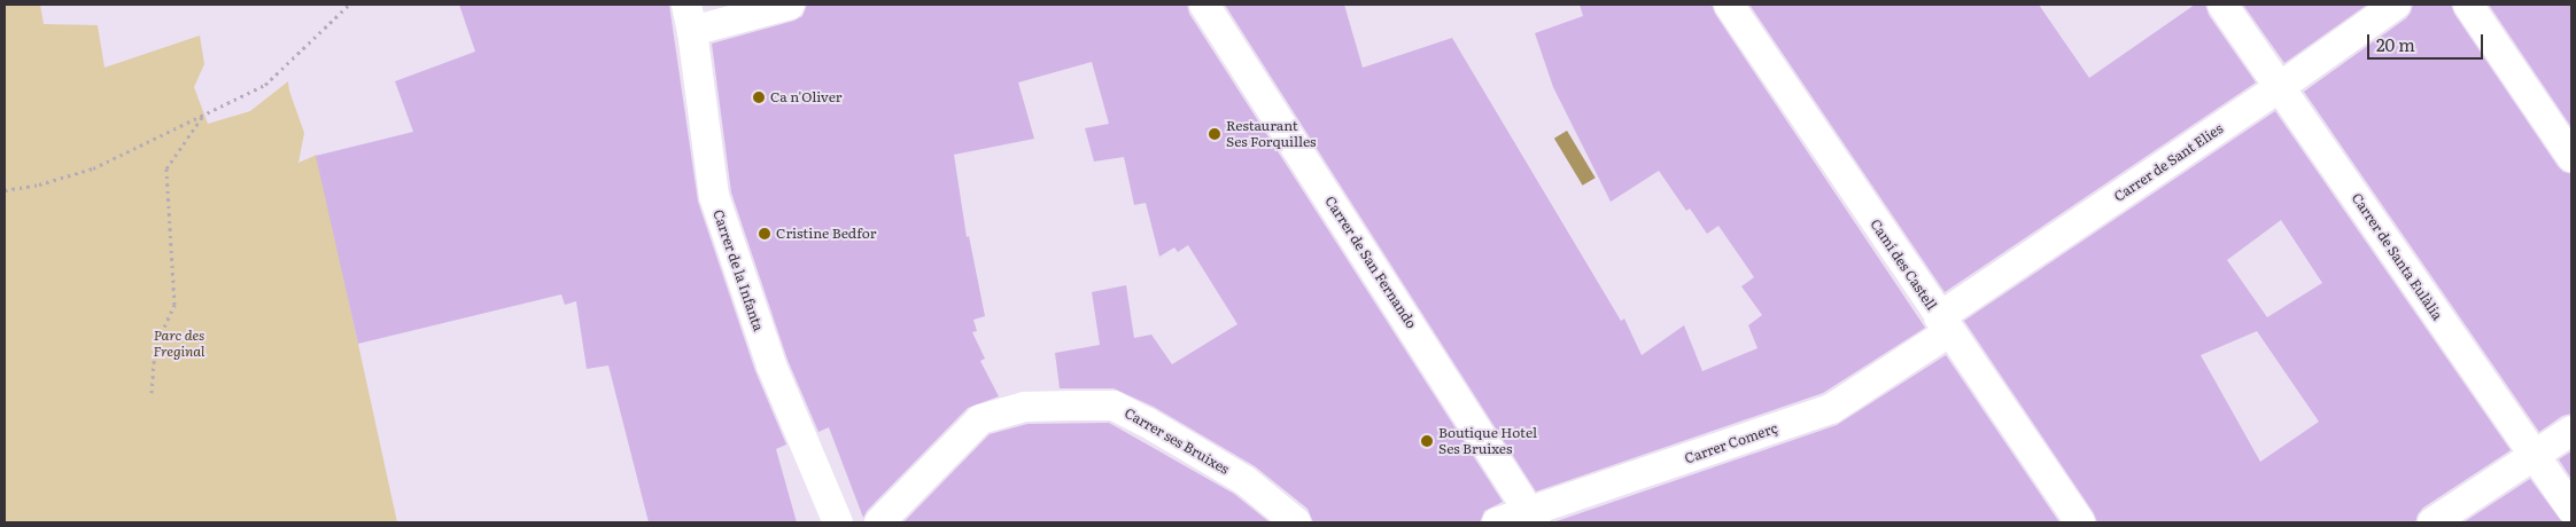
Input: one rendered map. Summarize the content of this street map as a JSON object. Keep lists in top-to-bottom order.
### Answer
{
  "streets": {
    "street": [
      "Carrer de Sant Elies",
      "Carrer de Santa Eulàlia",
      "Carrer de San Fernando",
      "Camí des Castell",
      "Carrer de la Infanta",
      "Carrer ses Bruixes",
      "Carrer Comerç"
    ]
  },
  "crossings": [
    ["Carrer de Sant Elies", "Carrer de Santa Eulàlia"],
    ["Carrer de Sant Elies", "Camí des Castell"],
    ["Carrer de Sant Elies", "Carrer Comerç"],
    ["Carrer de San Fernando", "Carrer Comerç"],
    ["Camí des Castell", "Carrer Comerç"]
  ],
  "parks": ["Parc des Freginal"],
  "places": [
    "Ca n'Oliver",
    "Restaurant Ses Forquilles",
    "Cristine Bedfor",
    "Boutique Hotel Ses Bruixes"
  ],
  "scale_bar": "20 m"
}
